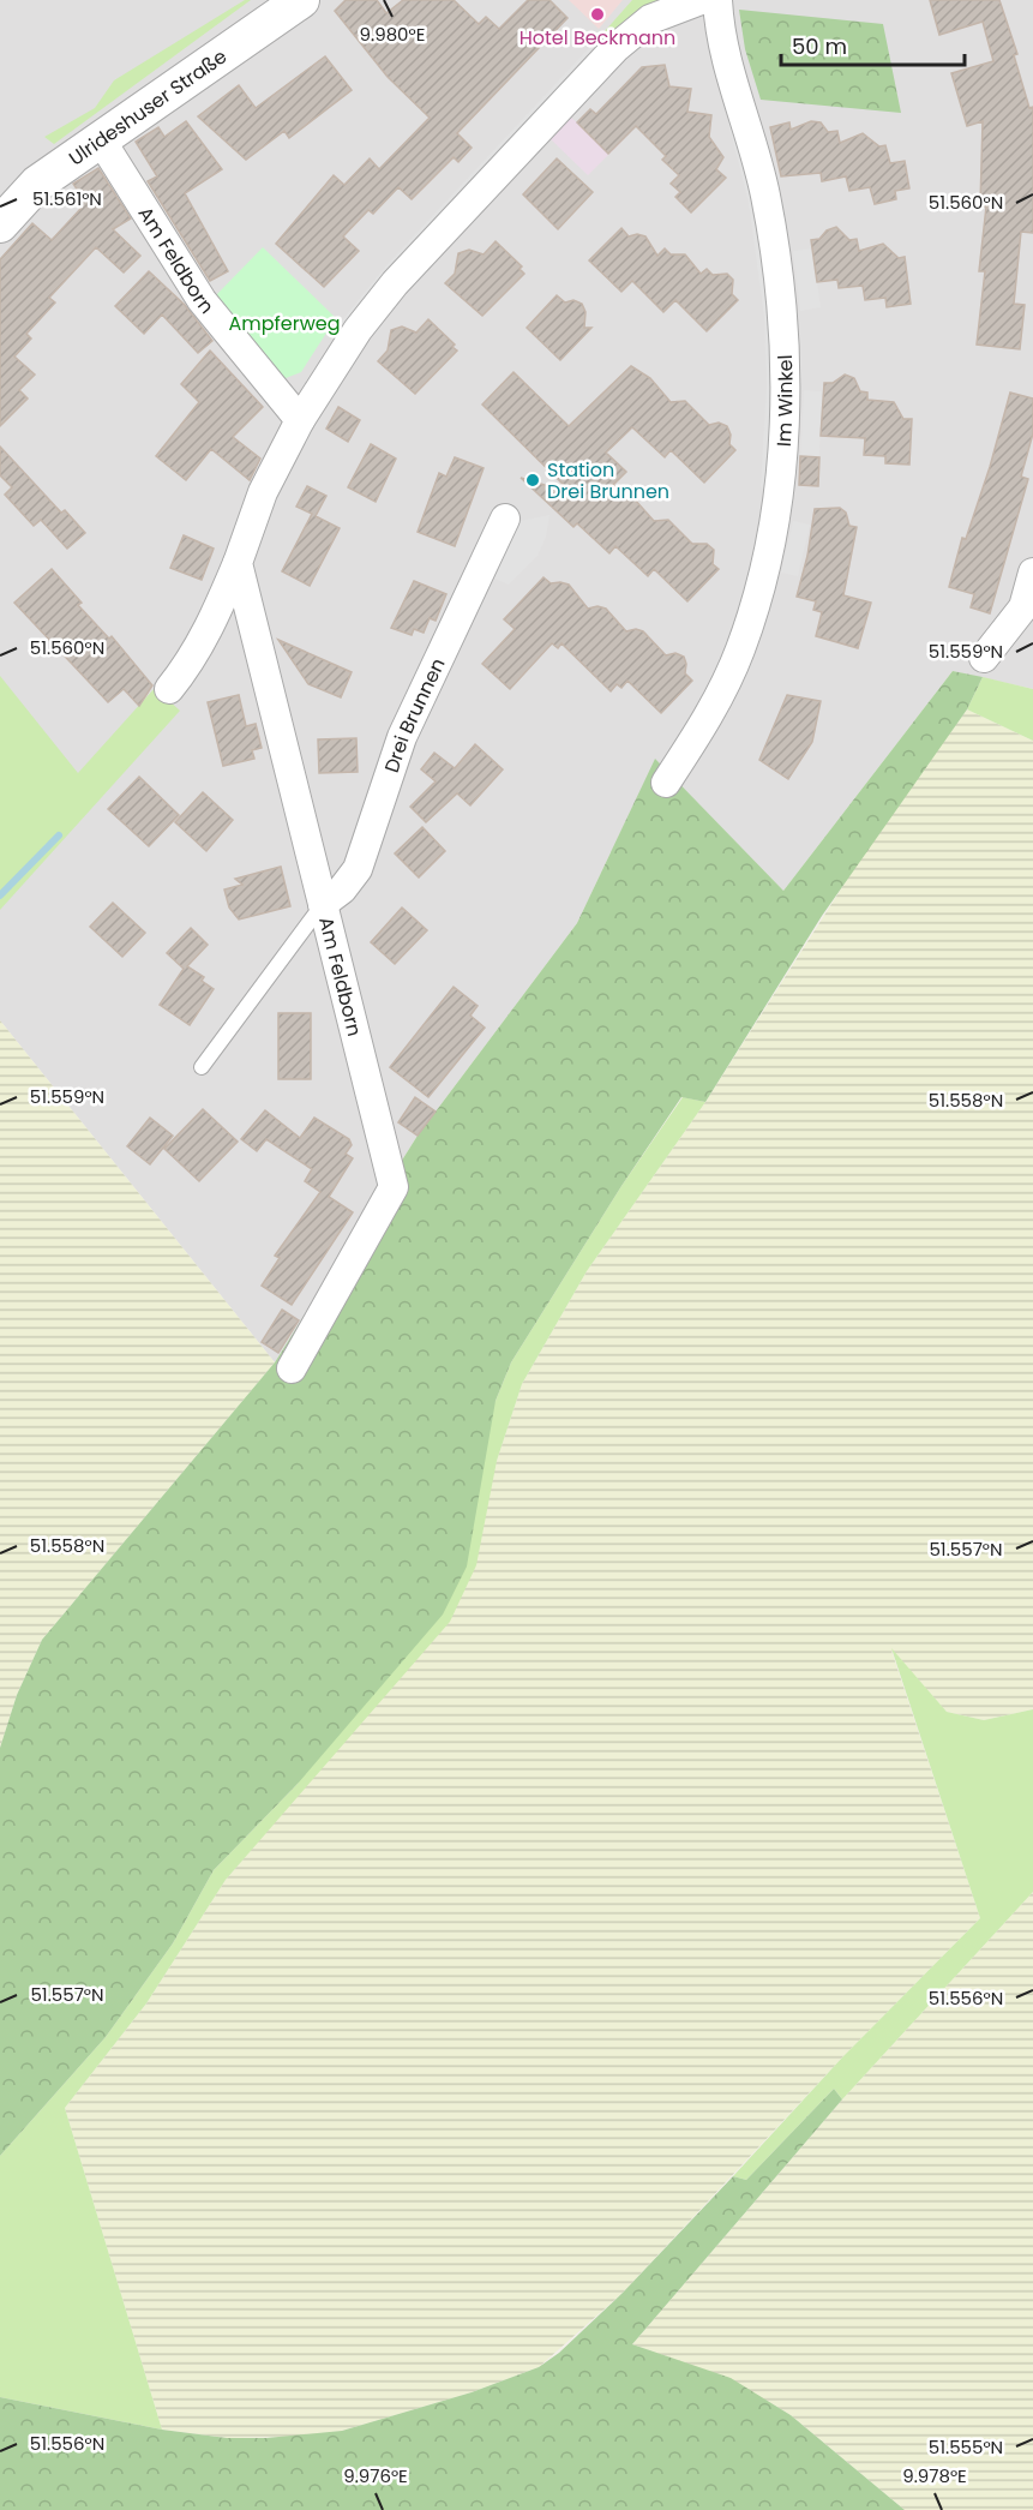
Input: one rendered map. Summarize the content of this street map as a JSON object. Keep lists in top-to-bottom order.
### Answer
{
  "streets": {
    "street": [
      "Ulrideshuser Straße",
      "Am Feldborn",
      "Im Winkel",
      "Drei Brunnen"
    ]
  },
  "crossings": [
    ["Ulrideshuser Straße", "Am Feldborn"],
    ["Am Feldborn", "Drei Brunnen"]
  ],
  "parks": ["Ampferweg"],
  "places": ["Hotel Beckmann", "Station Drei Brunnen"],
  "scale_bar": "50 m",
  "coordinates": [
    "9.980°E",
    "51.561°N",
    "51.560°N",
    "51.559°N",
    "51.558°N",
    "51.557°N",
    "51.556°N",
    "51.555°N",
    "9.976°E",
    "9.978°E"
  ]
}
